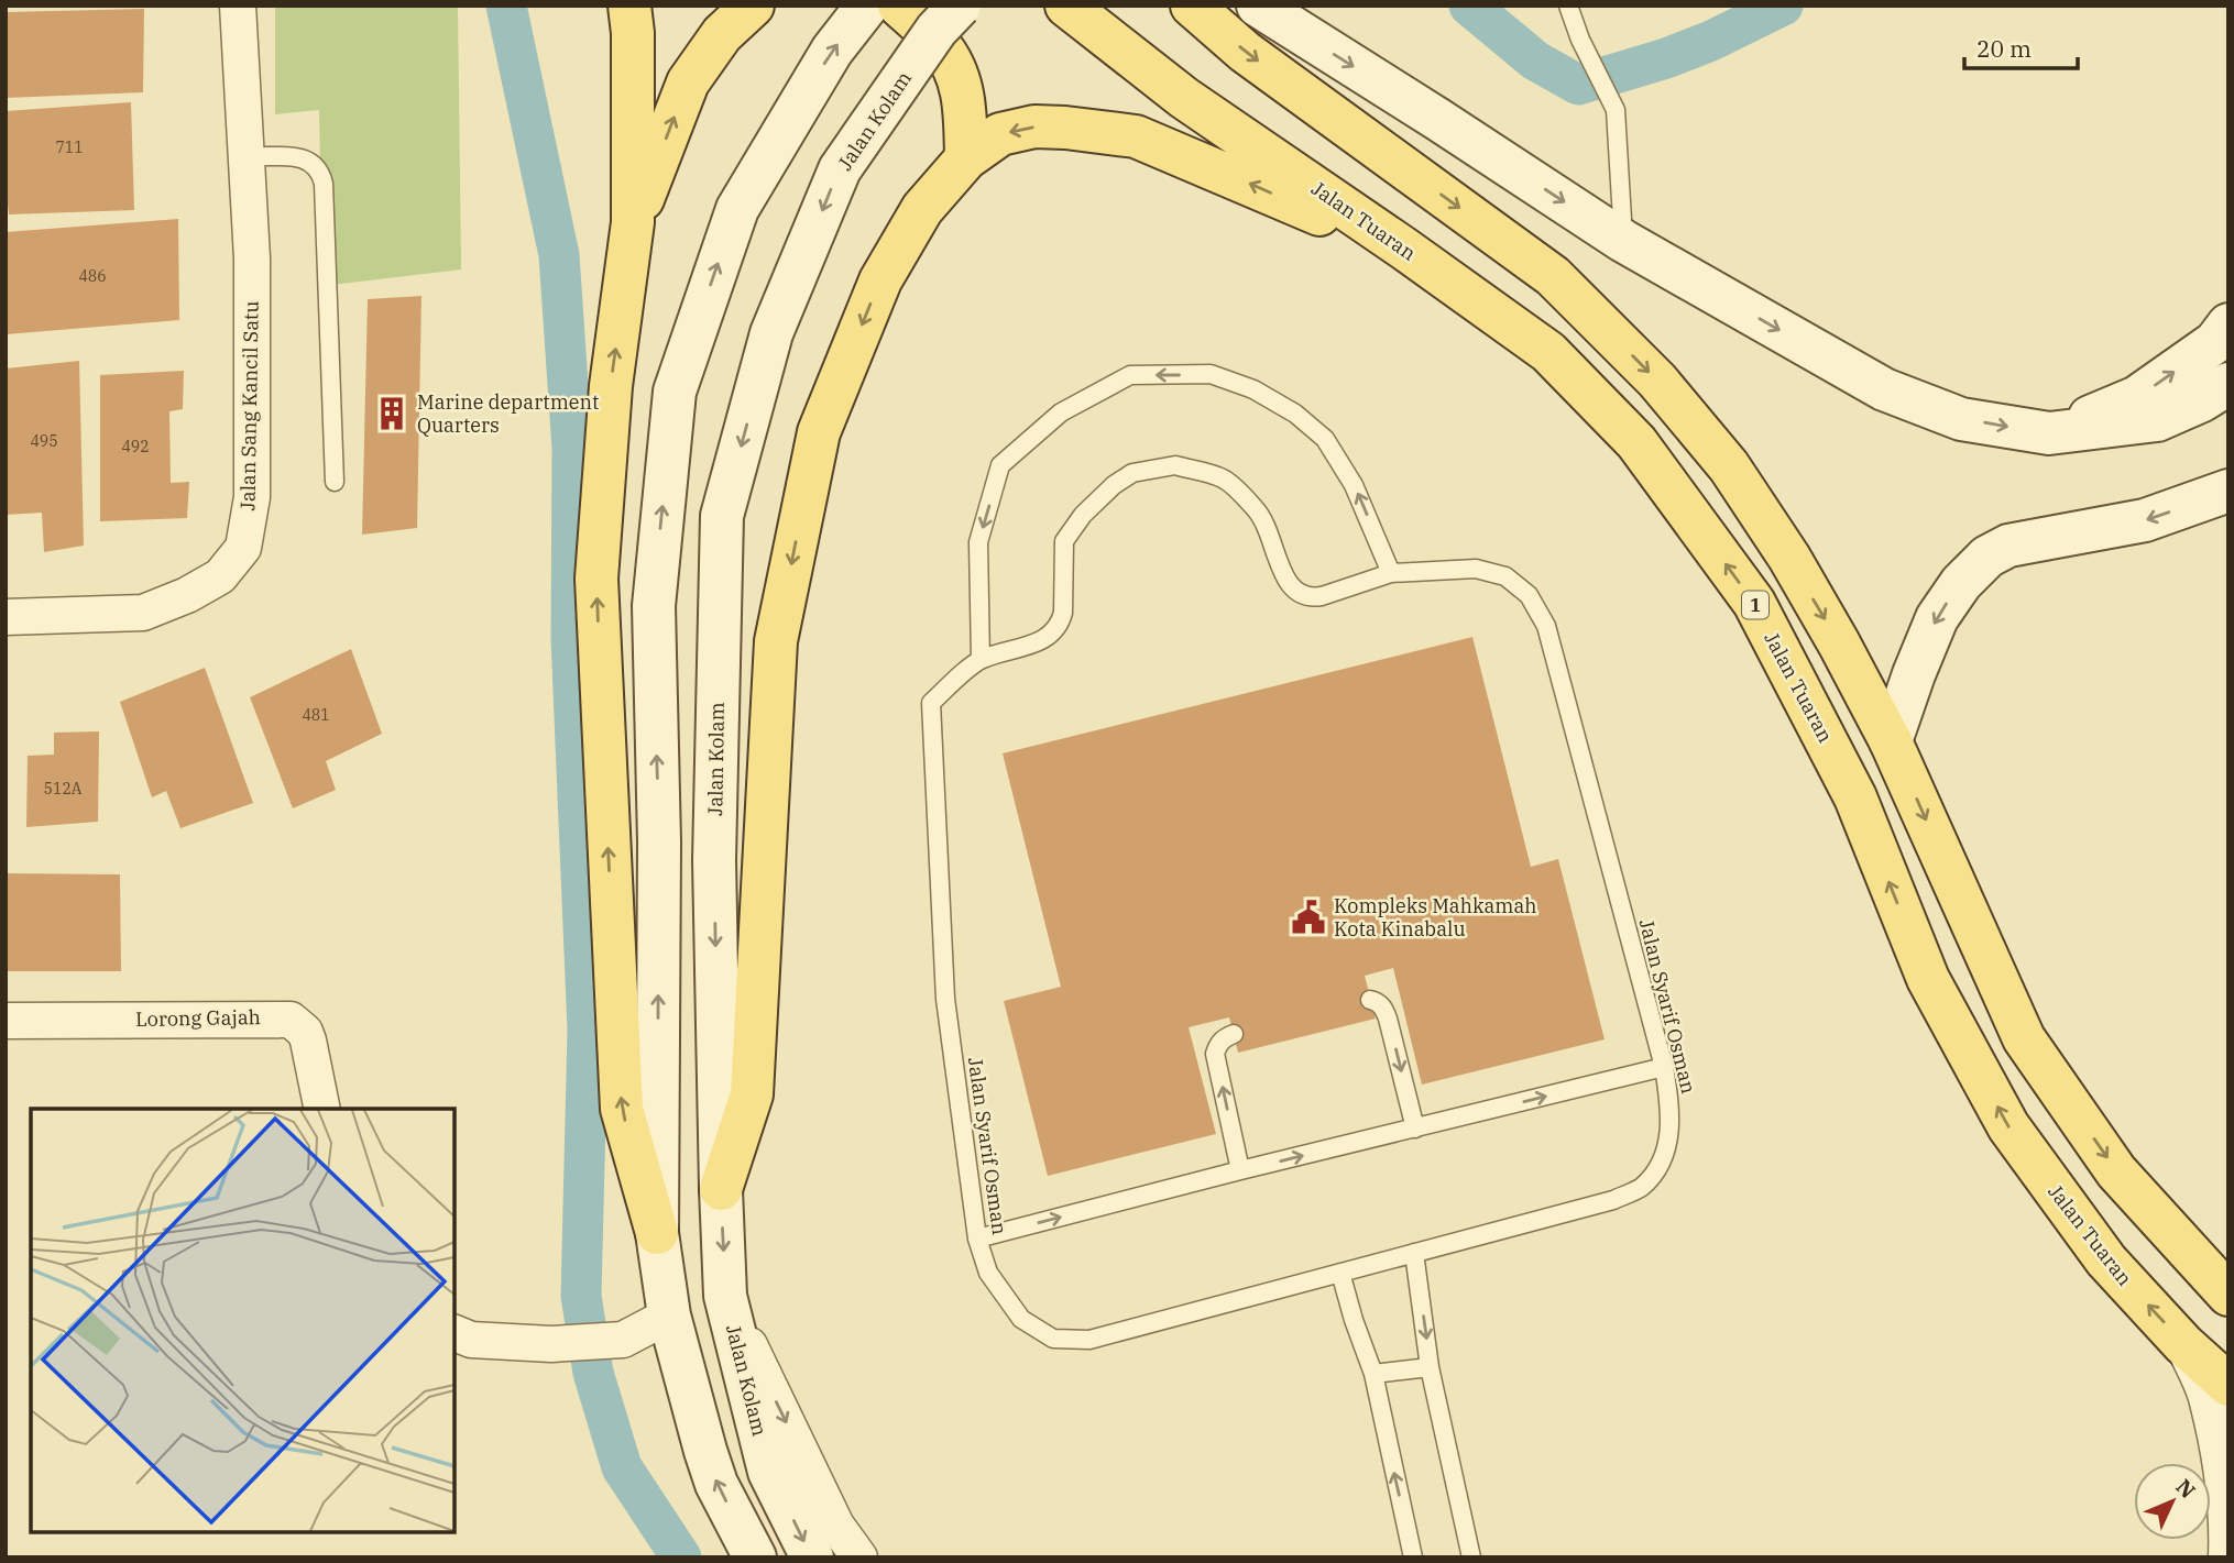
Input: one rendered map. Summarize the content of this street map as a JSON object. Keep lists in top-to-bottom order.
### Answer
{
  "streets": {
    "main road": ["Jalan Kolam", "Jalan Tuaran", "1"],
    "street": ["Jalan Sang Kancil Satu", "Lorong Gajah"],
    "lane": ["Jalan Syarif Osman"]
  },
  "places": {
    "building": ["Marine department Quarters"],
    "public building": ["Kompleks Mahkamah Kota Kinabalu"]
  },
  "house_numbers": [
    "711",
    "486",
    "495",
    "492",
    "481",
    "512A"
  ],
  "scale_bar": "20 m",
  "north": "top right"
}
